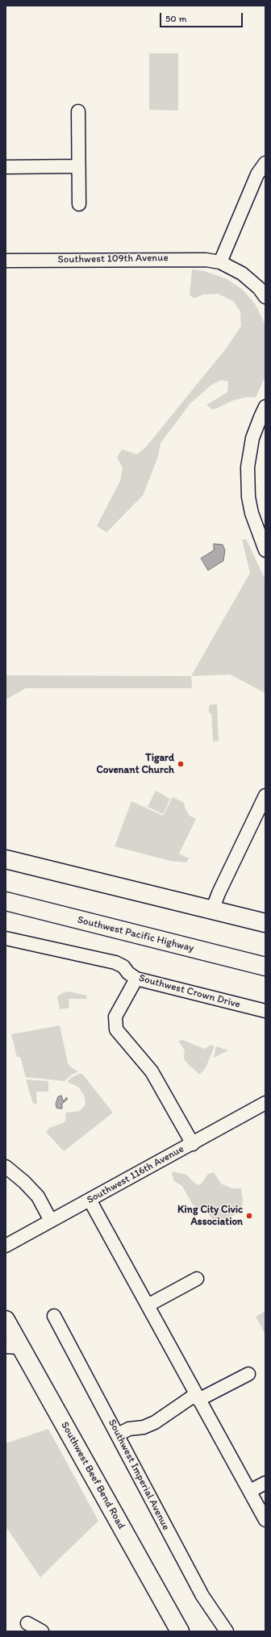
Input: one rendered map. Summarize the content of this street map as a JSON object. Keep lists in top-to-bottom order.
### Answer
{
  "streets": {
    "main road": ["Southwest Pacific Highway", "Southwest Beef Bend Road"],
    "street": [
      "Southwest 109th Avenue",
      "Southwest Crown Drive",
      "Southwest 116th Avenue",
      "Southwest Imperial Avenue"
    ]
  },
  "places": ["Tigard Covenant Church", "King City Civic Association"],
  "scale_bar": "50 m"
}
